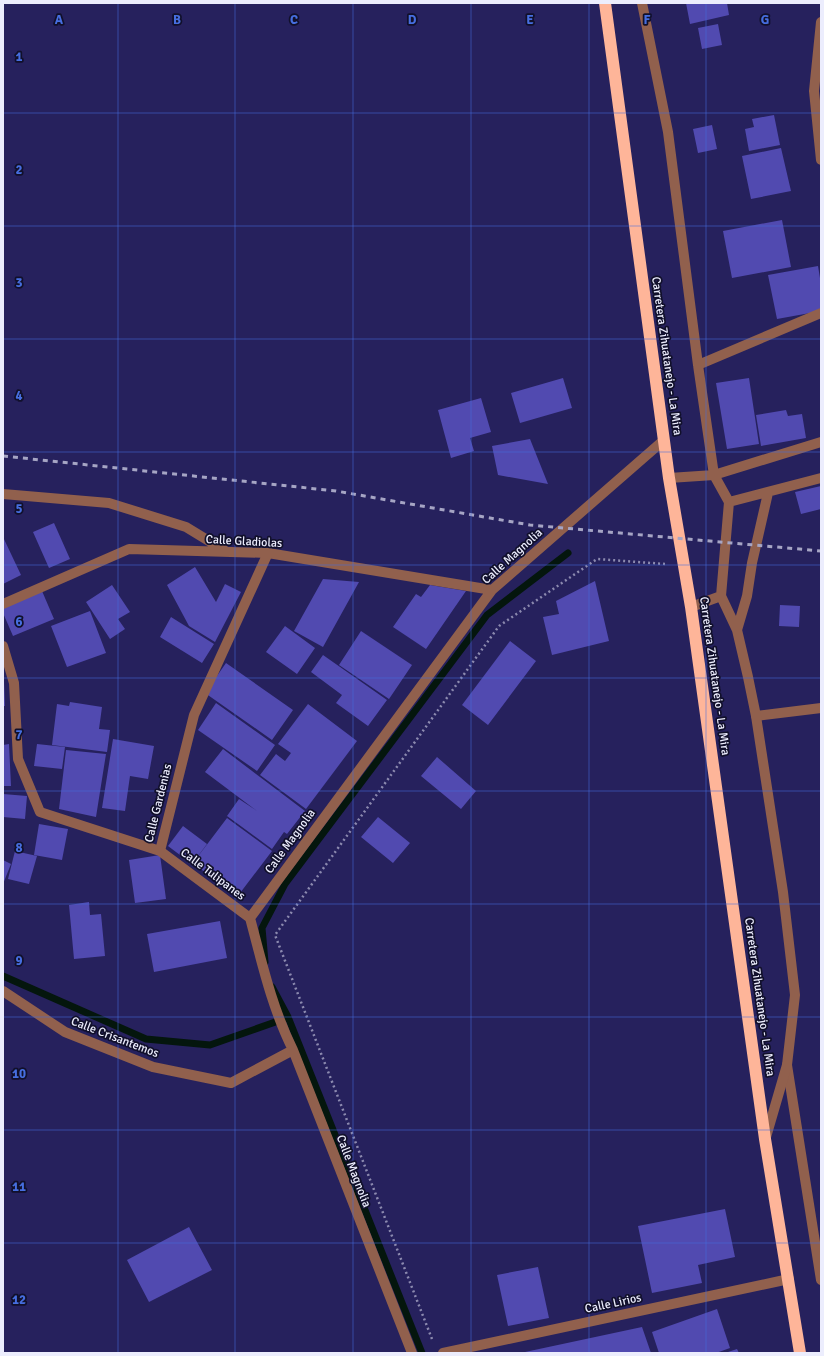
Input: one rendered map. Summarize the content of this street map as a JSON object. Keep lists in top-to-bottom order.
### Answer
{
  "streets": {
    "highway": ["Carretera Zihuatanejo - La Mira"],
    "street": [
      "Calle Gladiolas",
      "Calle Magnolia",
      "Calle Gardenias",
      "Calle Tulipanes",
      "Calle Crisantemos",
      "Calle Lirios"
    ]
  },
  "crossings": [
    ["Carretera Zihuatanejo - La Mira", "Calle Magnolia"],
    ["Carretera Zihuatanejo - La Mira", "Calle Lirios"],
    ["Calle Gladiolas", "Calle Magnolia"],
    ["Calle Gladiolas", "Calle Gardenias"],
    ["Calle Magnolia", "Calle Tulipanes"],
    ["Calle Magnolia", "Calle Crisantemos"],
    ["Calle Gardenias", "Calle Tulipanes"]
  ],
  "grid": {
    "columns": [
      "A",
      "B",
      "C",
      "D",
      "E",
      "F",
      "G"
    ],
    "rows": [
      "1",
      "2",
      "3",
      "4",
      "5",
      "6",
      "7",
      "8",
      "9",
      "10",
      "11",
      "12"
    ]
  }
}
